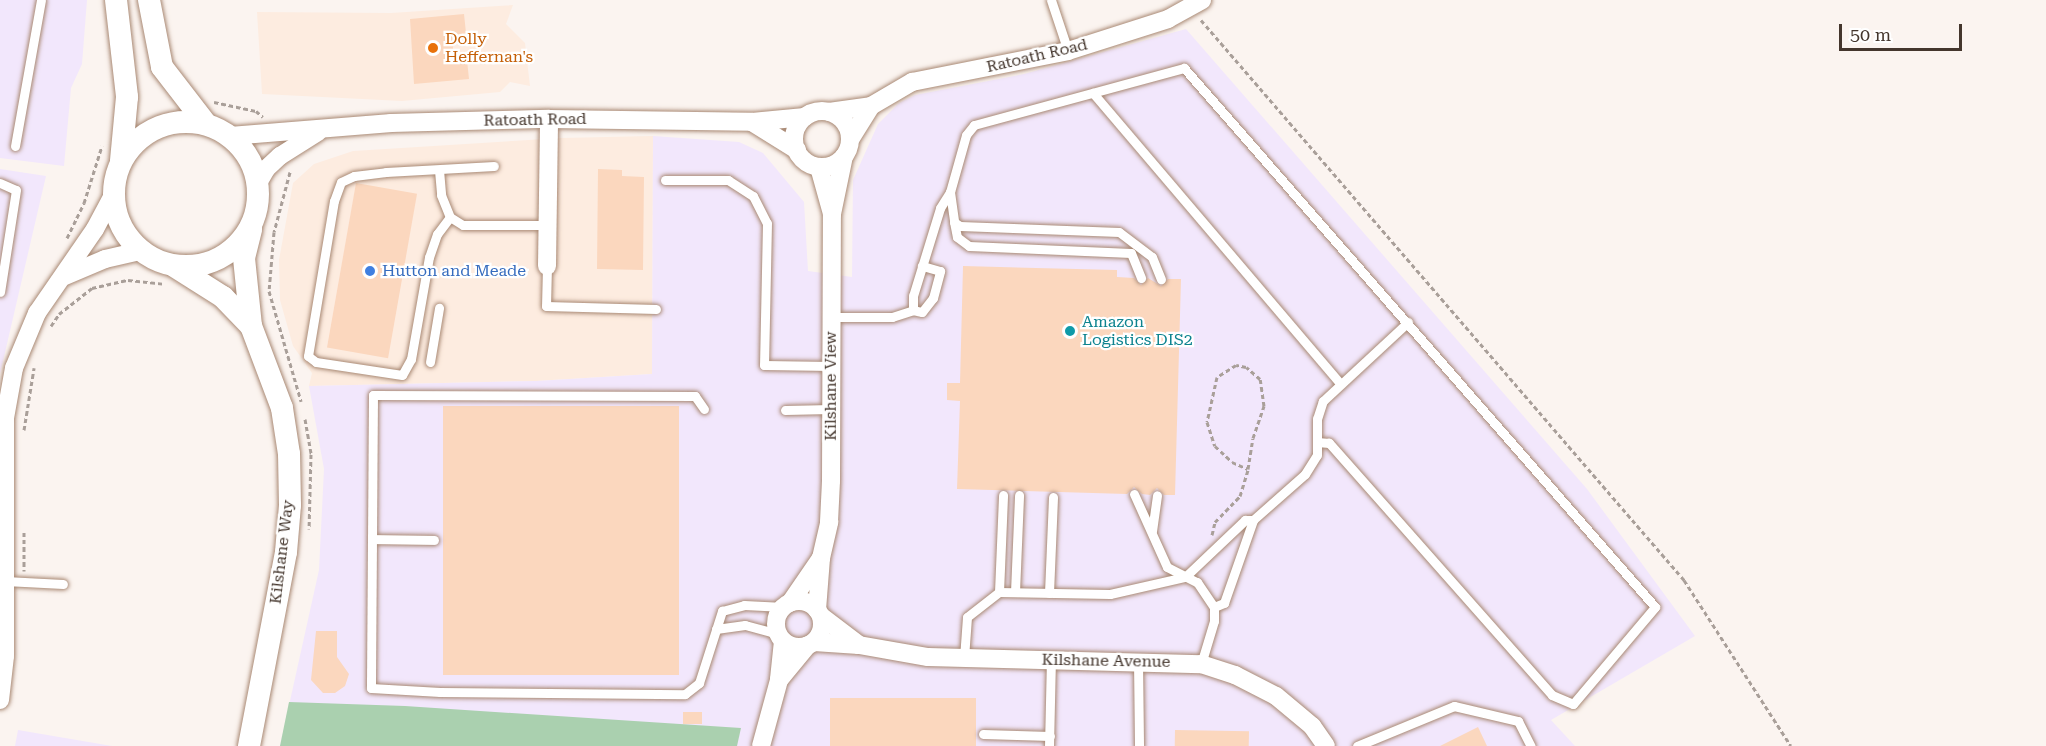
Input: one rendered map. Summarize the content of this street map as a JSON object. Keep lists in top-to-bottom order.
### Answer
{
  "streets": {
    "street": [
      "Ratoath Road",
      "Kilshane View",
      "Kilshane Way",
      "Kilshane Avenue"
    ]
  },
  "crossings": [
    ["Ratoath Road", "Kilshane View"],
    ["Ratoath Road", "Kilshane Way"],
    ["Kilshane View", "Kilshane Avenue"]
  ],
  "places": ["Dolly Heffernan's", "Hutton and Meade", "Amazon Logistics DIS2"],
  "scale_bar": "50 m"
}
